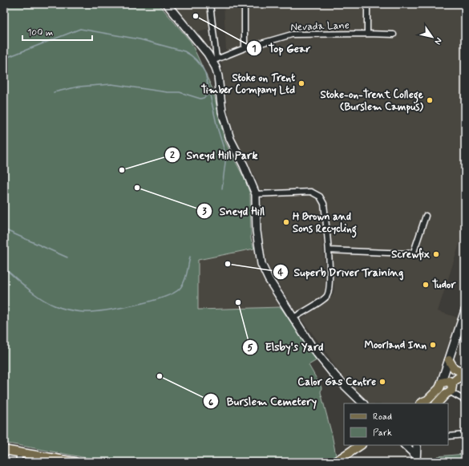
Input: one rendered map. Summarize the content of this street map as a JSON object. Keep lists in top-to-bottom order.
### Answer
{
  "streets": {
    "street": ["Nevada Lane"]
  },
  "places": [
    "Top Gear",
    "Stoke on Trent Timber Company Ltd",
    "Stoke-on-Trent College (Burslem Campus)",
    "Sneyd Hill Park",
    "Sneyd Hill",
    "H Brown and Sons Recycling",
    "Screwfix",
    "Superb Driver Training",
    "Tudor",
    "Elsby's Yard",
    "Moorland Inn",
    "Burslem Cemetery",
    "Calor Gas Centre"
  ],
  "legend": ["Road", "Park"],
  "scale_bar": "100 m",
  "north": "bottom right"
}
